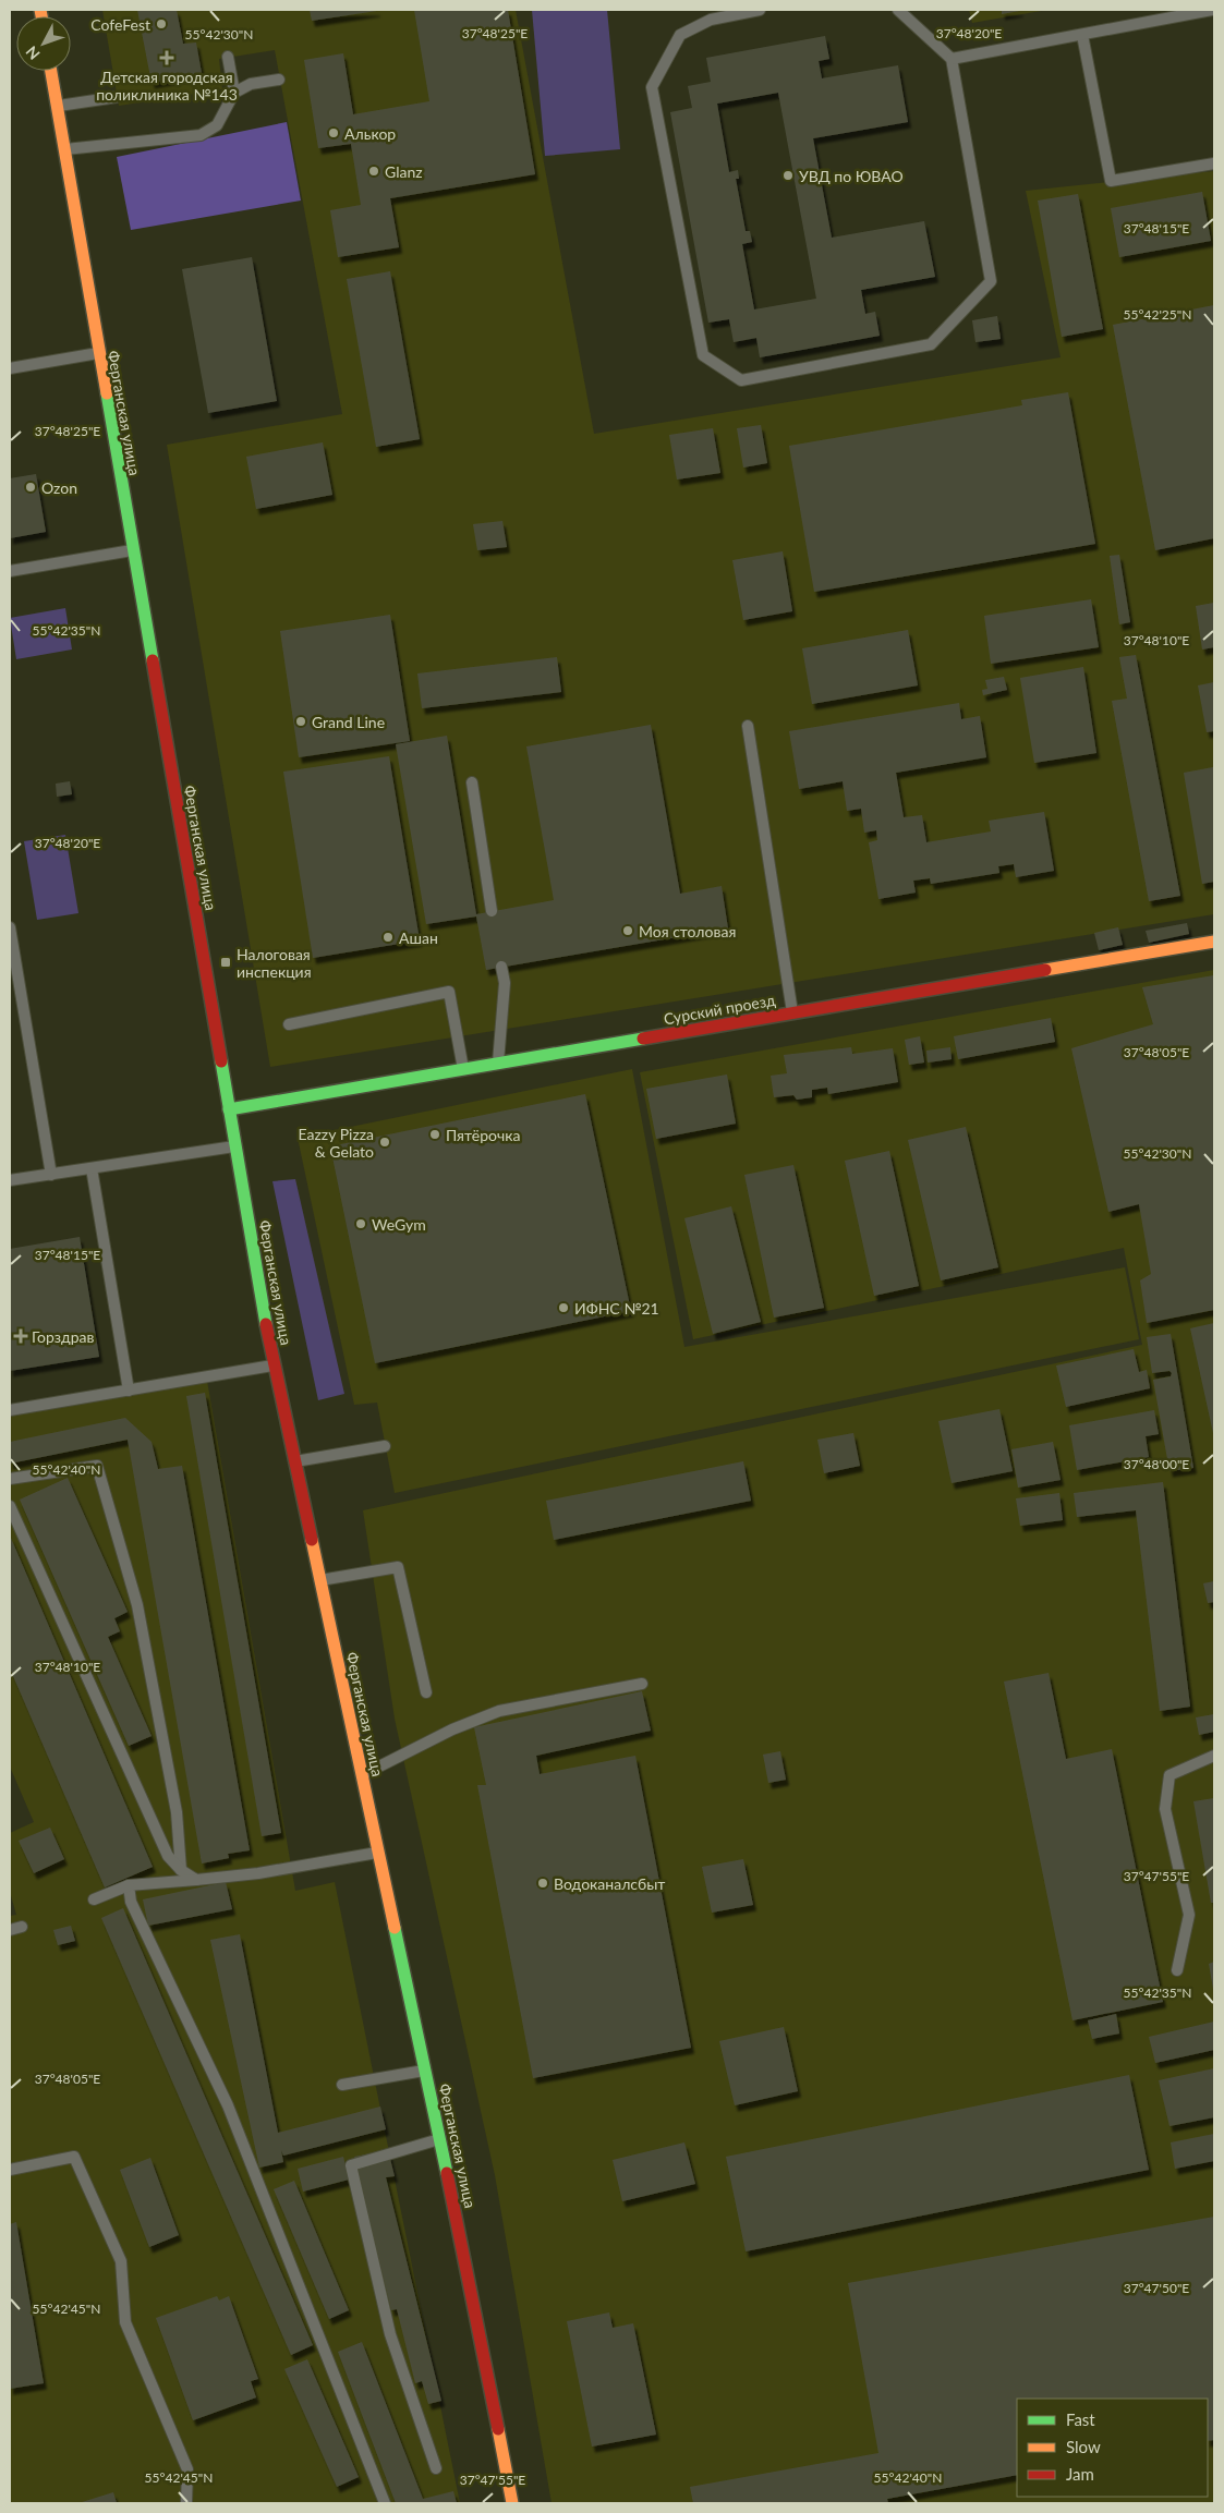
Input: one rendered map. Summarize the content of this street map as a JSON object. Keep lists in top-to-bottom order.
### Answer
{
  "streets": {
    "street": ["Ферганская улица", "Сурский проезд"]
  },
  "crossings": [
    ["Ферганская улица", "Сурский проезд"]
  ],
  "places": {
    "other": [
      "CofeFest",
      "Алькор",
      "Glanz",
      "УВД по ЮВАО",
      "Ozon",
      "Grand Line",
      "Моя столовая",
      "Ашан",
      "Пятёрочка",
      "Eazzy Pizza & Gelato",
      "WeGym",
      "ИФНС №21",
      "Водоканалсбыт"
    ],
    "health": ["Детская городская поликлиника №143", "Горздрав"],
    "transit": ["Налоговая инспекция"]
  },
  "legend": ["Fast", "Slow", "Jam"],
  "north": "bottom left",
  "coordinates": [
    "37°48'25\"E",
    "37°48'20\"E",
    "55°42'30\"N",
    "37°48'15\"E",
    "55°42'25\"N",
    "55°42'35\"N",
    "37°48'10\"E",
    "37°48'05\"E",
    "37°48'00\"E",
    "55°42'40\"N",
    "37°47'55\"E",
    "37°47'50\"E",
    "55°42'45\"N"
  ]
}
